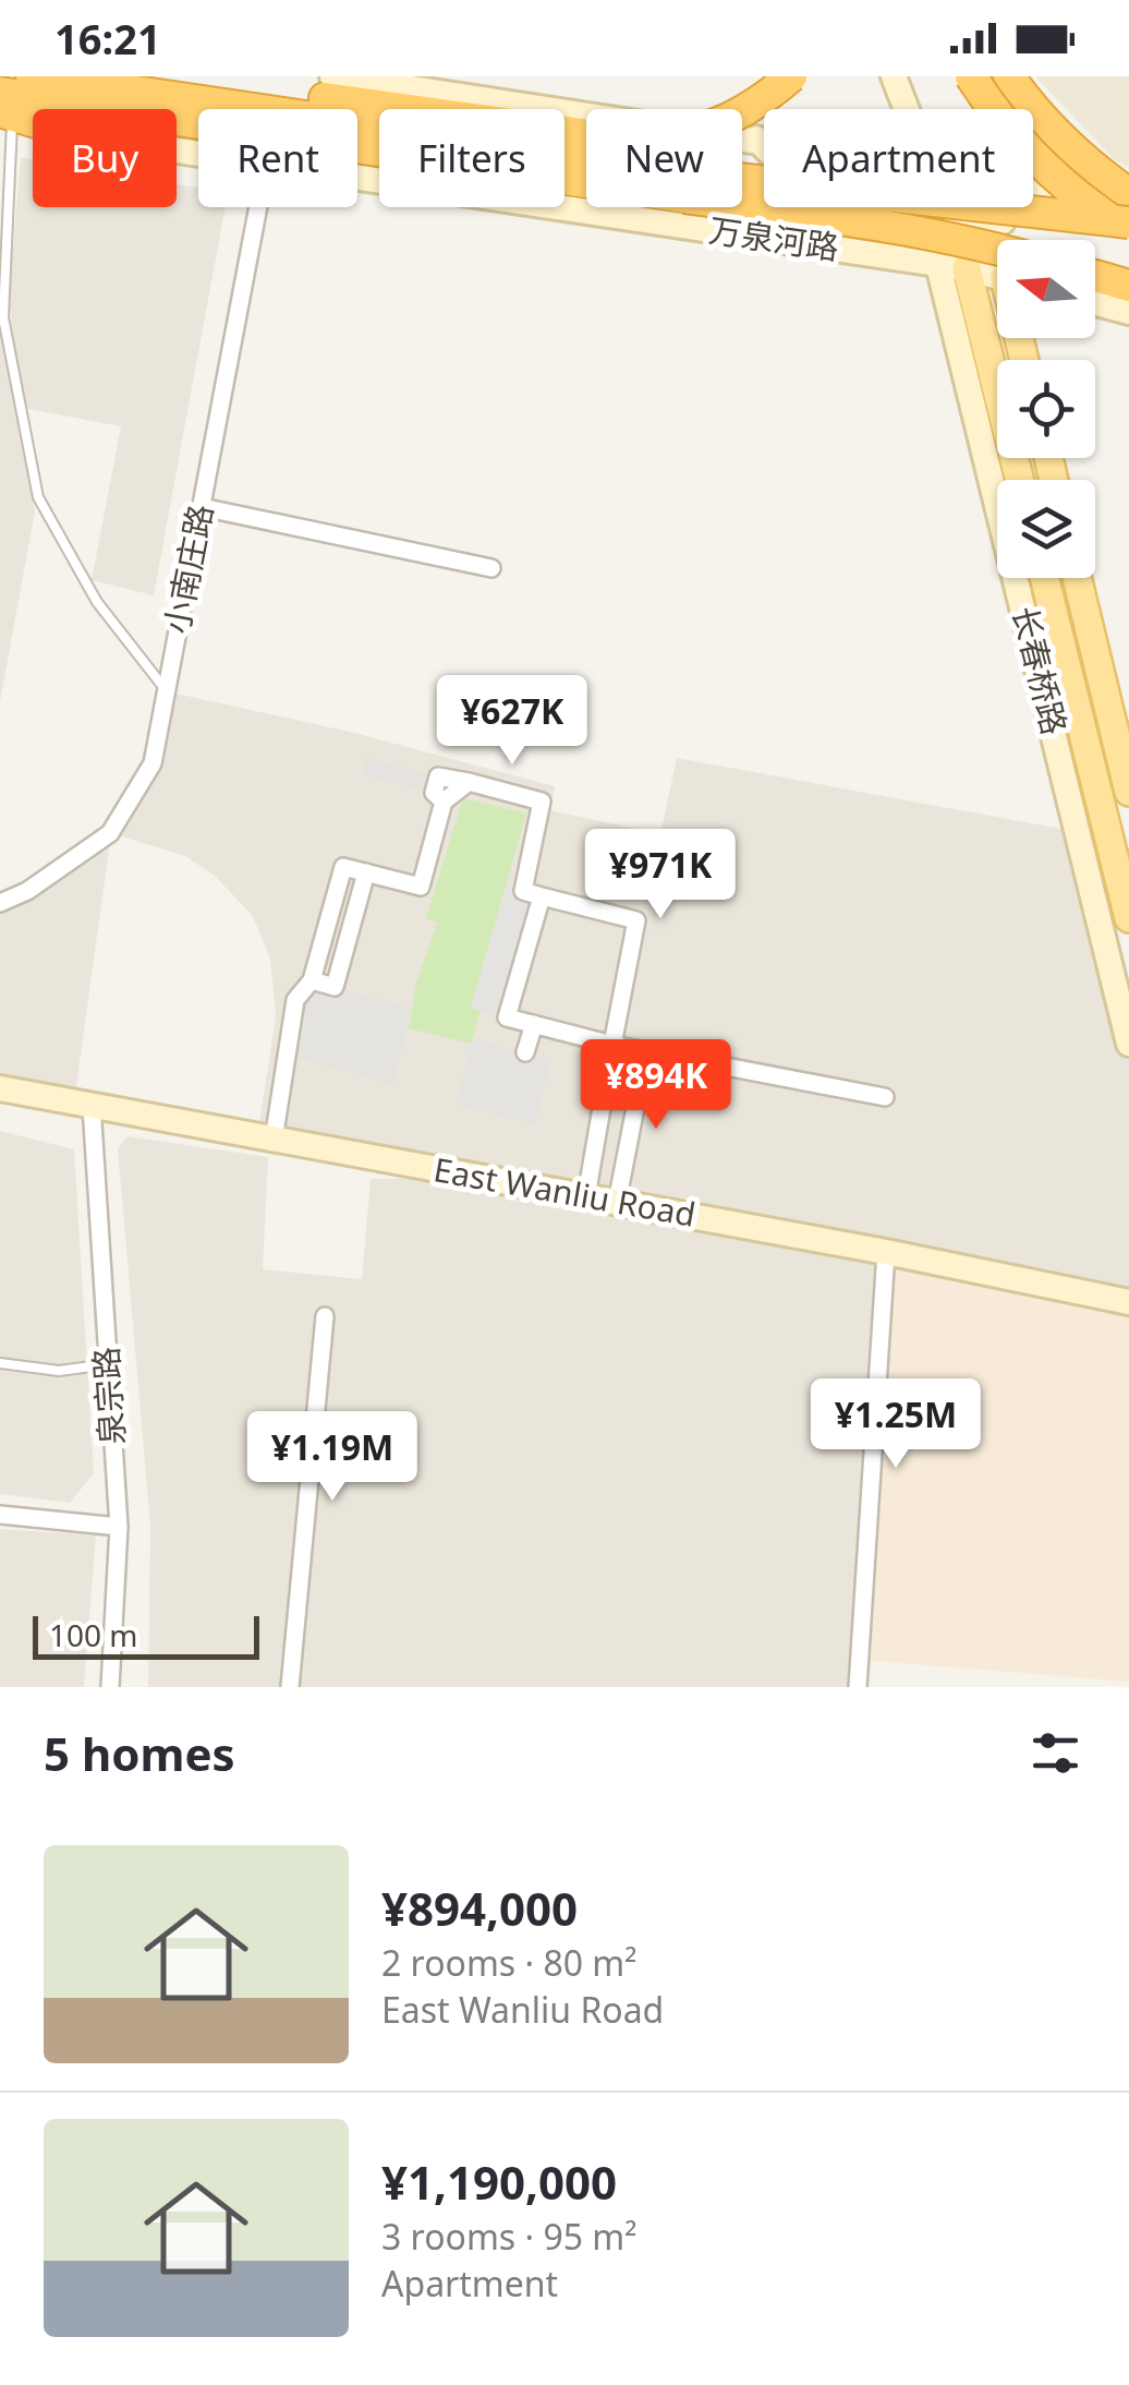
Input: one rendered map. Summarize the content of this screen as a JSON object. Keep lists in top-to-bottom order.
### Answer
{
  "streets": {
    "highway": ["万泉河路"],
    "street": [
      "小南庄路",
      "长春桥路",
      "East Wanliu Road",
      "泉宗路"
    ]
  },
  "crossings": [
    ["万泉河路", "长春桥路"],
    ["East Wanliu Road", "泉宗路"]
  ],
  "scale_bar": "100 m",
  "north": "left",
  "page": {
    "status": "16:21",
    "chip": [
      "Buy",
      "Rent",
      "Filters",
      "New",
      "Apartment"
    ],
    "price": [
      "¥627K",
      "¥971K",
      "¥894K",
      "¥1.25M",
      "¥1.19M"
    ],
    "scale": "100 m",
    "heading": "5 homes",
    "list": [
      {
        "name": "¥894,000",
        "note": "2 rooms · 80 m² · East Wanliu Road"
      },
      {
        "name": "¥1,190,000",
        "note": "3 rooms · 95 m² · Apartment"
      }
    ]
  }
}
